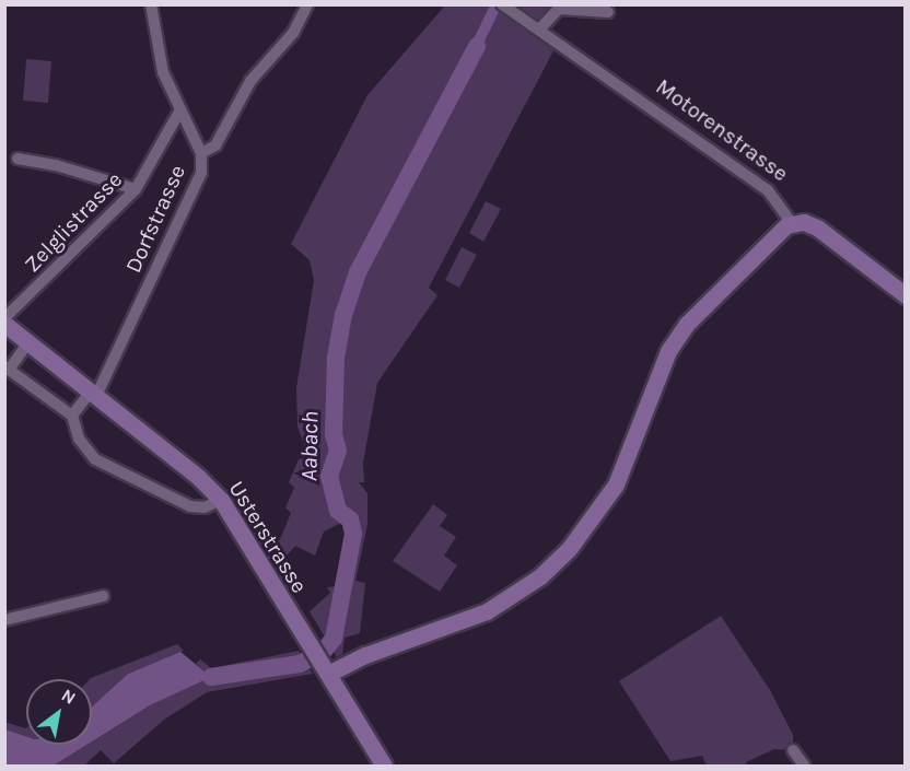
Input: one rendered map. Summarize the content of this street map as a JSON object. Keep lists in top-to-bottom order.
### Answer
{
  "streets": {
    "street": [
      "Motorenstrasse",
      "Dorfstrasse",
      "Zelglistrasse",
      "Usterstrasse"
    ]
  },
  "crossings": [
    ["Dorfstrasse", "Usterstrasse"]
  ],
  "water": ["Aabach"],
  "north": "top right"
}
